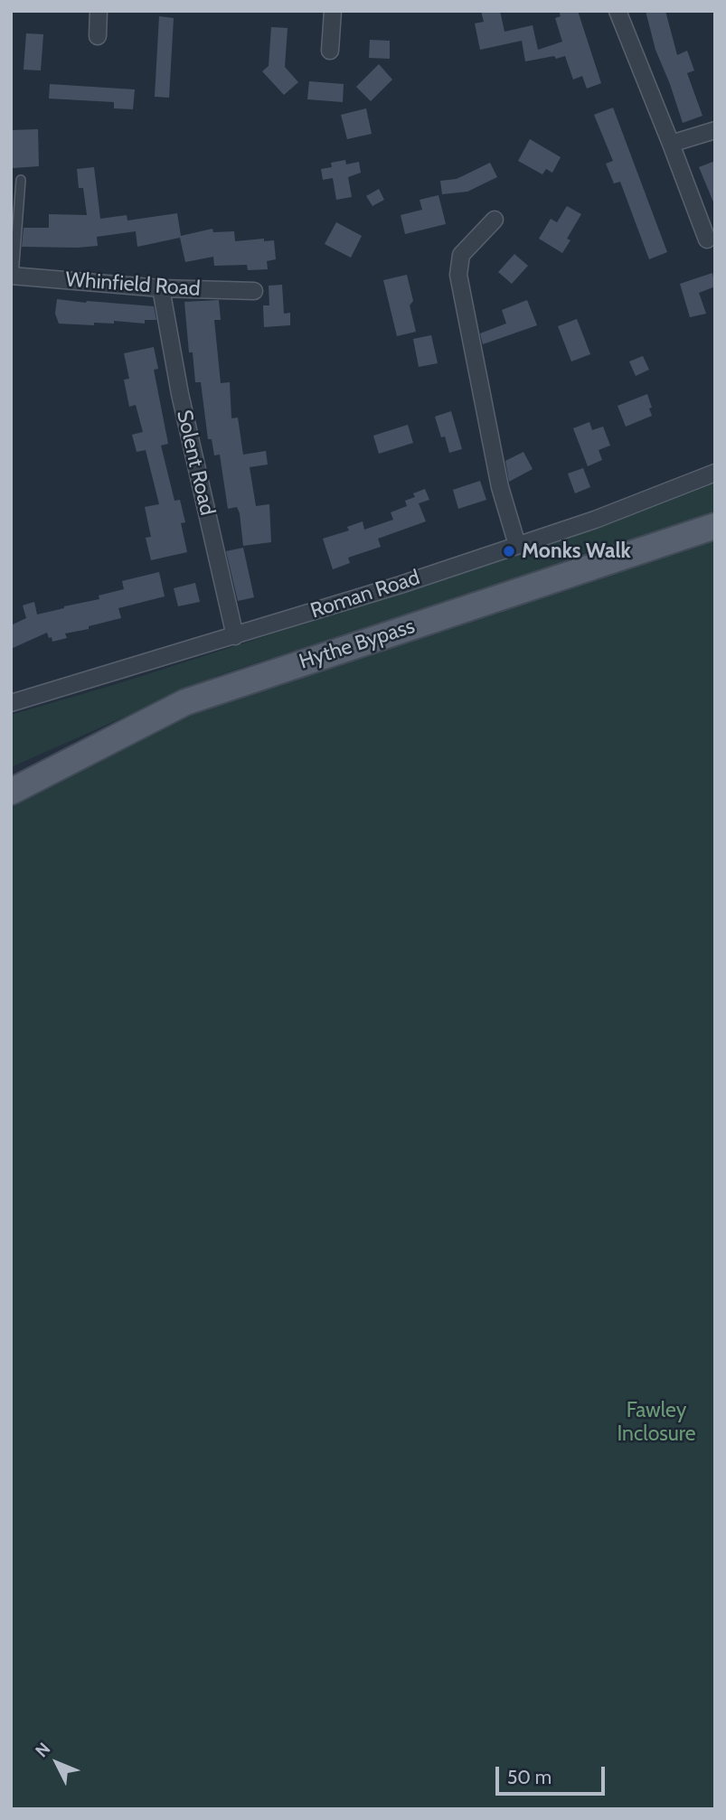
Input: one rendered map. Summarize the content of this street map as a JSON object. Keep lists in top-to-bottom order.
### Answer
{
  "streets": {
    "main road": ["Hythe Bypass"],
    "street": ["Whinfield Road", "Solent Road", "Roman Road"]
  },
  "crossings": [
    ["Whinfield Road", "Solent Road"],
    ["Solent Road", "Roman Road"]
  ],
  "parks": ["Fawley Inclosure"],
  "places": ["Monks Walk"],
  "scale_bar": "50 m",
  "north": "top left"
}
